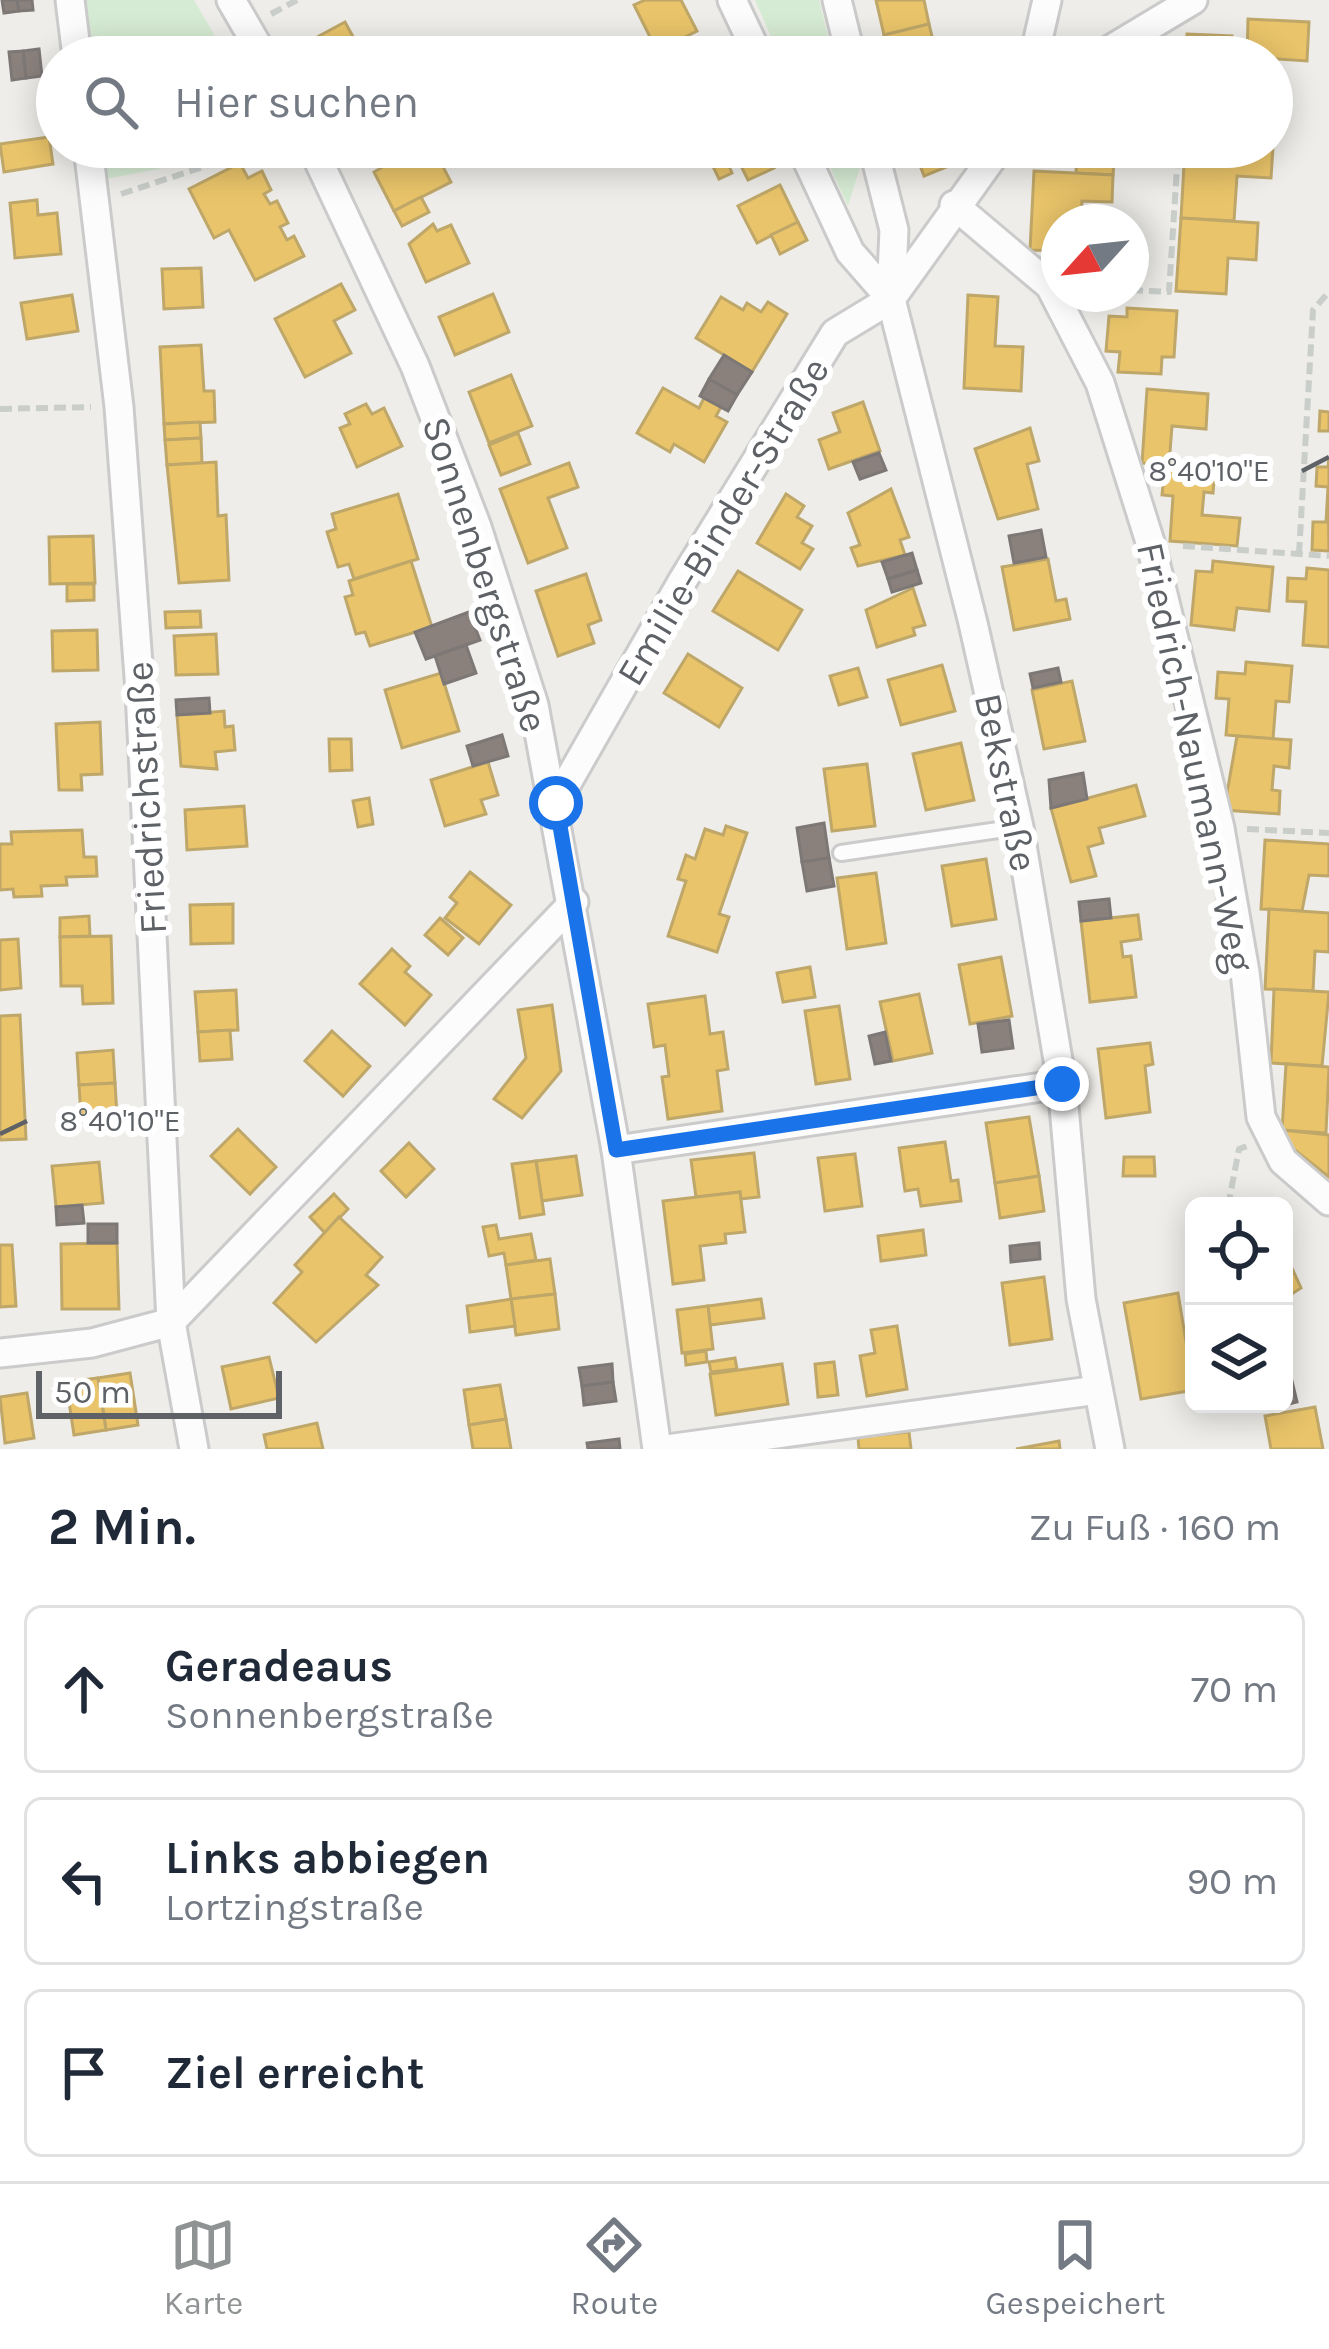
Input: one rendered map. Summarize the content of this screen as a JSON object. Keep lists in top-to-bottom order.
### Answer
{
  "streets": {
    "street": [
      "Emilie-Binder-Straße",
      "Sonnenbergstraße",
      "Friedrich-Naumann-Weg",
      "Bekstraße",
      "Friedrichstraße"
    ]
  },
  "crossings": [
    ["Emilie-Binder-Straße", "Sonnenbergstraße"],
    ["Emilie-Binder-Straße", "Friedrich-Naumann-Weg"],
    ["Emilie-Binder-Straße", "Bekstraße"]
  ],
  "scale_bar": "50 m",
  "north": "bottom left",
  "page": {
    "search": "Hier suchen",
    "scale": "50 m",
    "heading": ["2 Min.", "Zu Fuß · 160 m"],
    "list": [
      ["Geradeaus", "Sonnenbergstraße", "70 m"],
      ["Links abbiegen", "Lortzingstraße", "90 m"],
      "Ziel erreicht"
    ],
    "nav": ["Karte", "Route", "Gespeichert"]
  },
  "coordinates": ["8°40'10\"E"]
}
